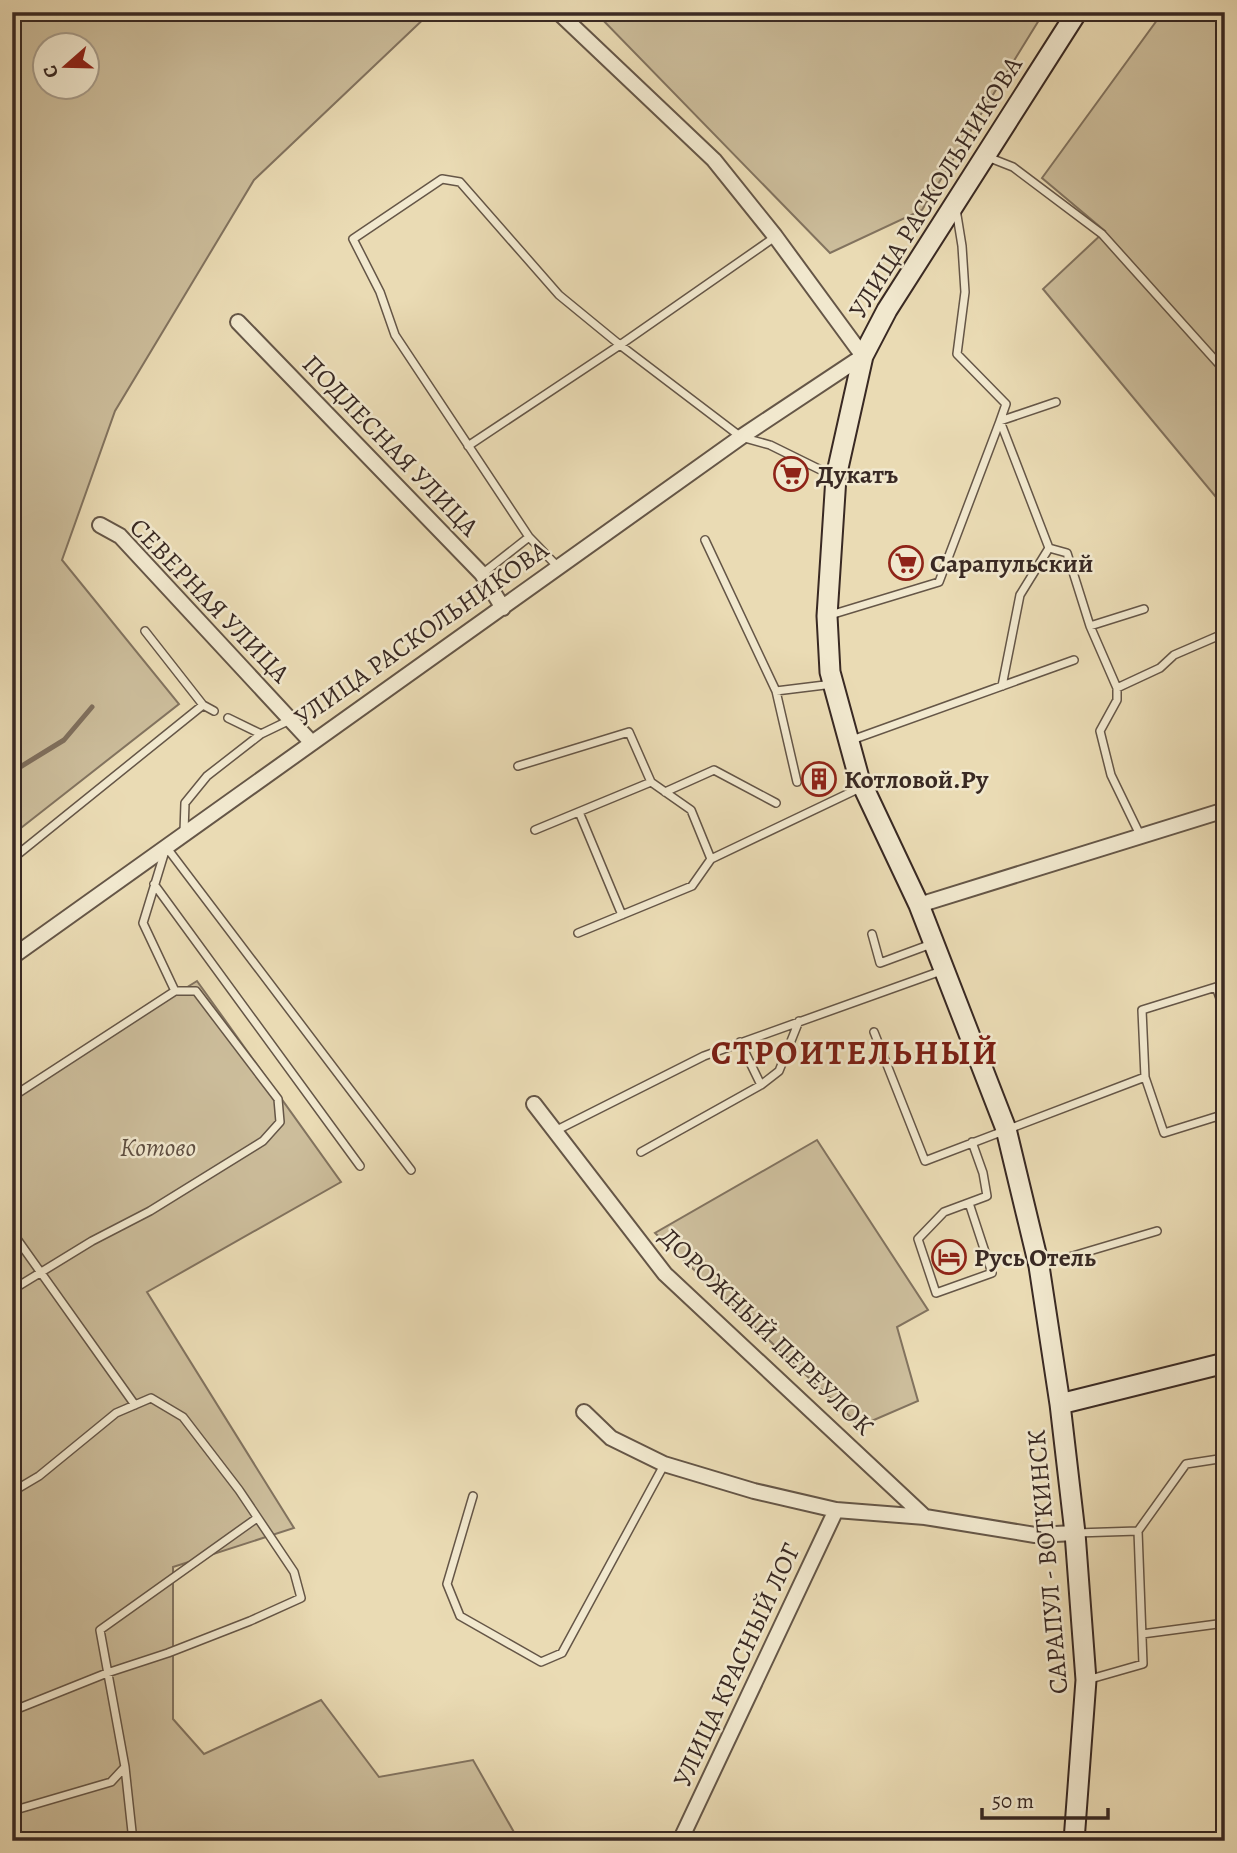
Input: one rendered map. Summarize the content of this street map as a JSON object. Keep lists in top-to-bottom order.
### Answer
{
  "streets": {
    "main road": ["УЛИЦА РАСКОЛЬНИКОВА", "САРАПУЛ - ВОТКИНСК"],
    "street": [
      "ПОДЛЕСНАЯ УЛИЦА",
      "СЕВЕРНАЯ УЛИЦА",
      "ДОРОЖНЫЙ ПЕРЕУЛОК",
      "УЛИЦА КРАСНЫЙ ЛОГ"
    ]
  },
  "crossings": [
    ["УЛИЦА РАСКОЛЬНИКОВА", "ПОДЛЕСНАЯ УЛИЦА"],
    ["УЛИЦА РАСКОЛЬНИКОВА", "СЕВЕРНАЯ УЛИЦА"],
    ["УЛИЦА РАСКОЛЬНИКОВА", "САРАПУЛ - ВОТКИНСК"]
  ],
  "districts": ["СТРОИТЕЛЬНЫЙ"],
  "parks": ["Котово"],
  "places": {
    "supermarket": ["Дукатъ", "Сарапульский"],
    "building": ["Котловой.Ру"],
    "hotel": ["Русь Отель"]
  },
  "scale_bar": "50 m",
  "north": "left"
}
